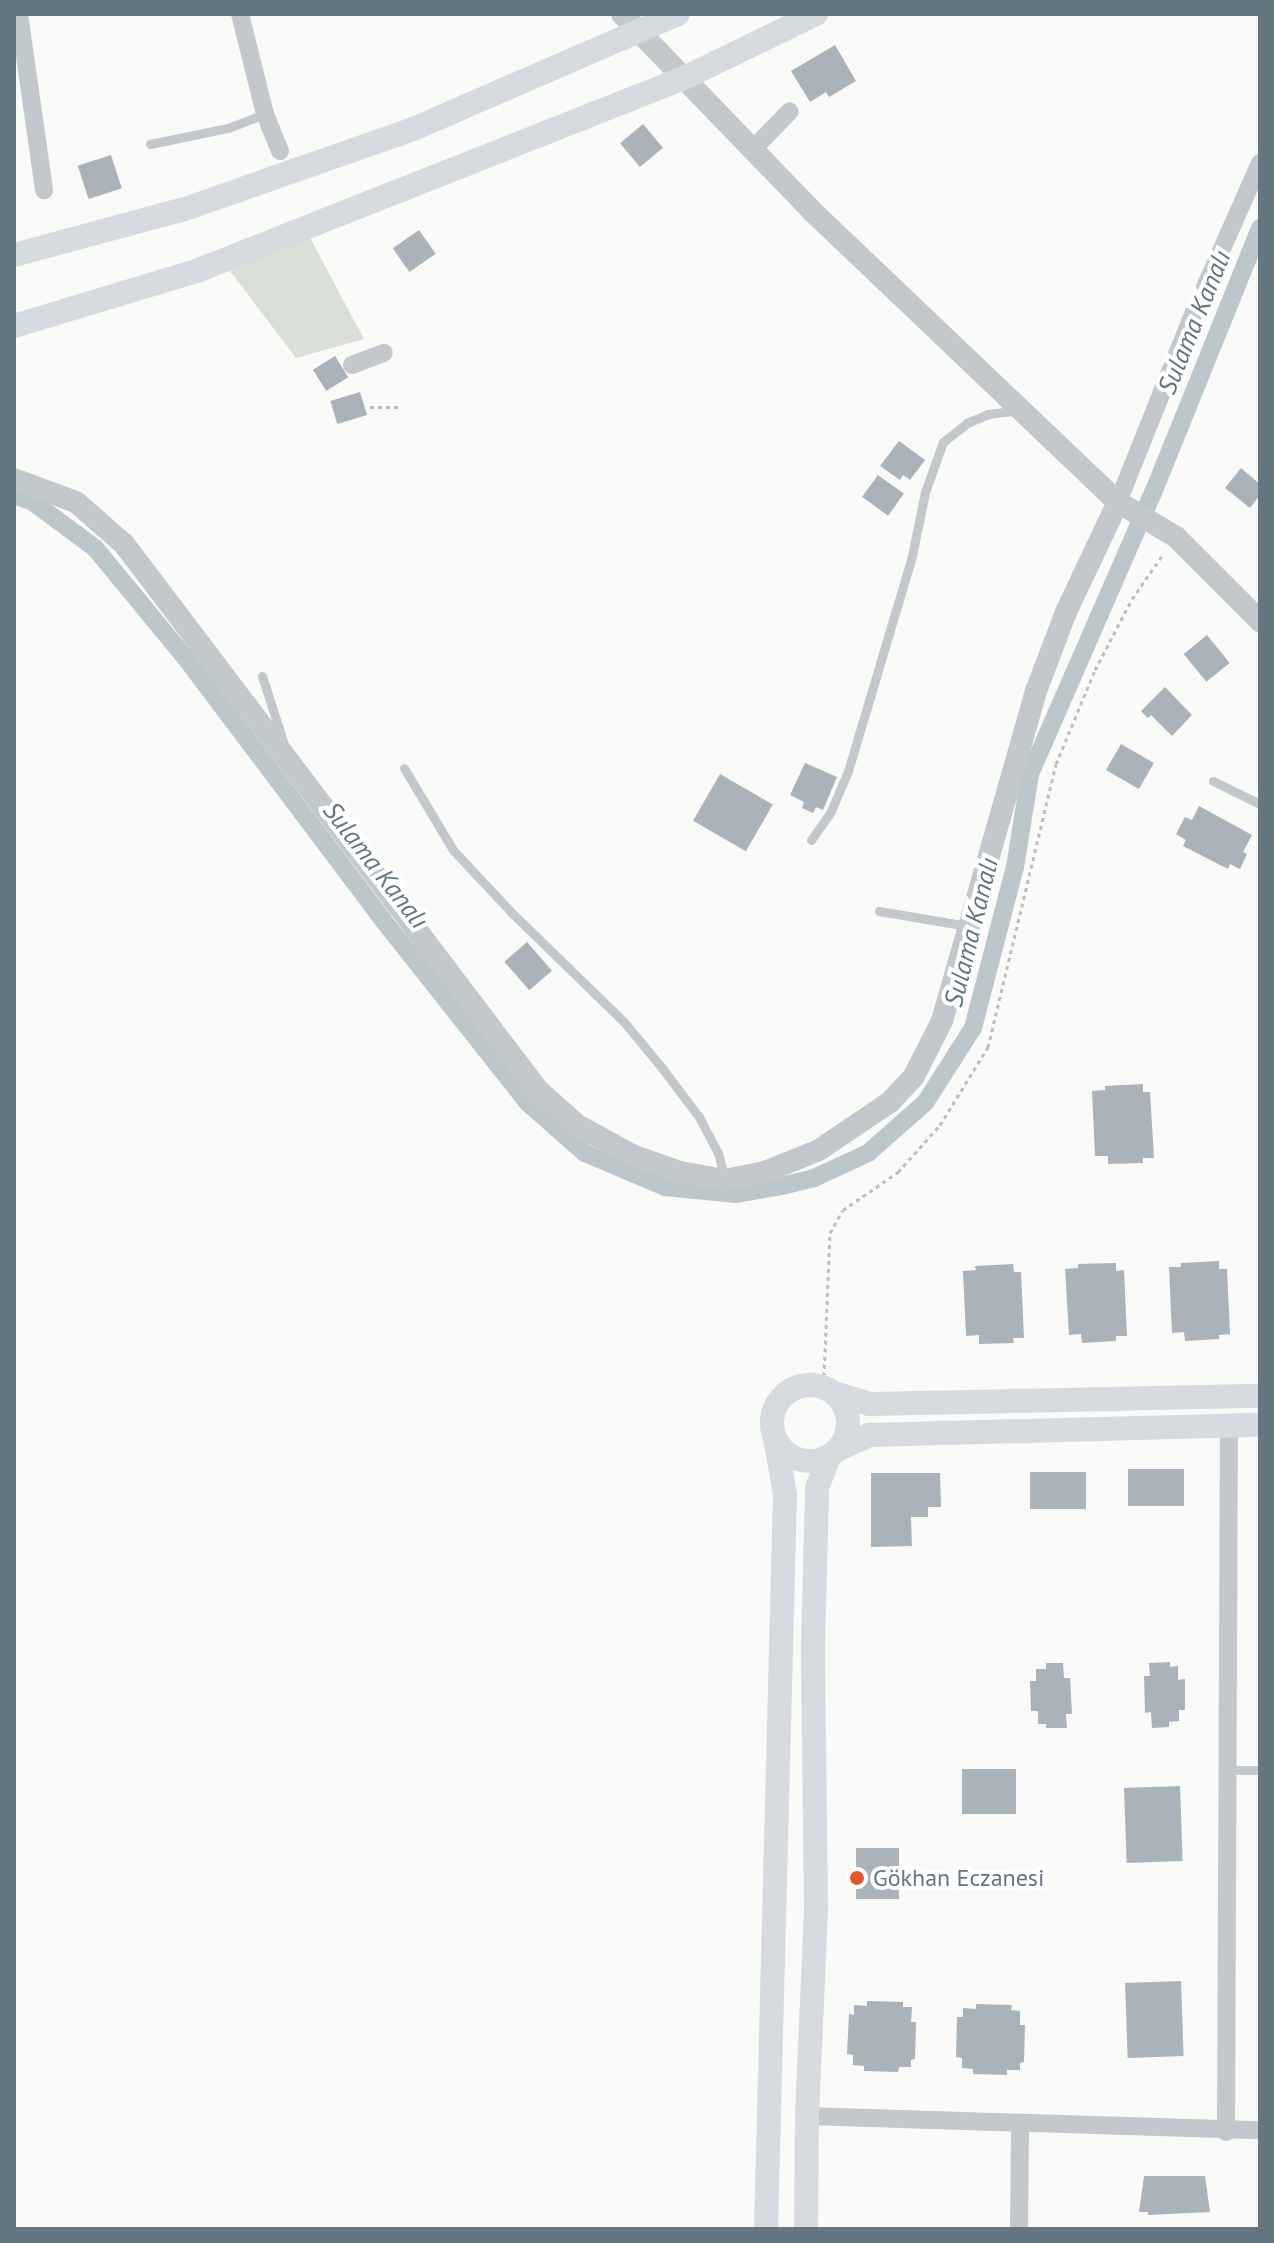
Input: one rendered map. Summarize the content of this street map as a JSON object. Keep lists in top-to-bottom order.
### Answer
{
  "water": ["Sulama Kanalı"],
  "places": ["Gökhan Eczanesi"]
}
